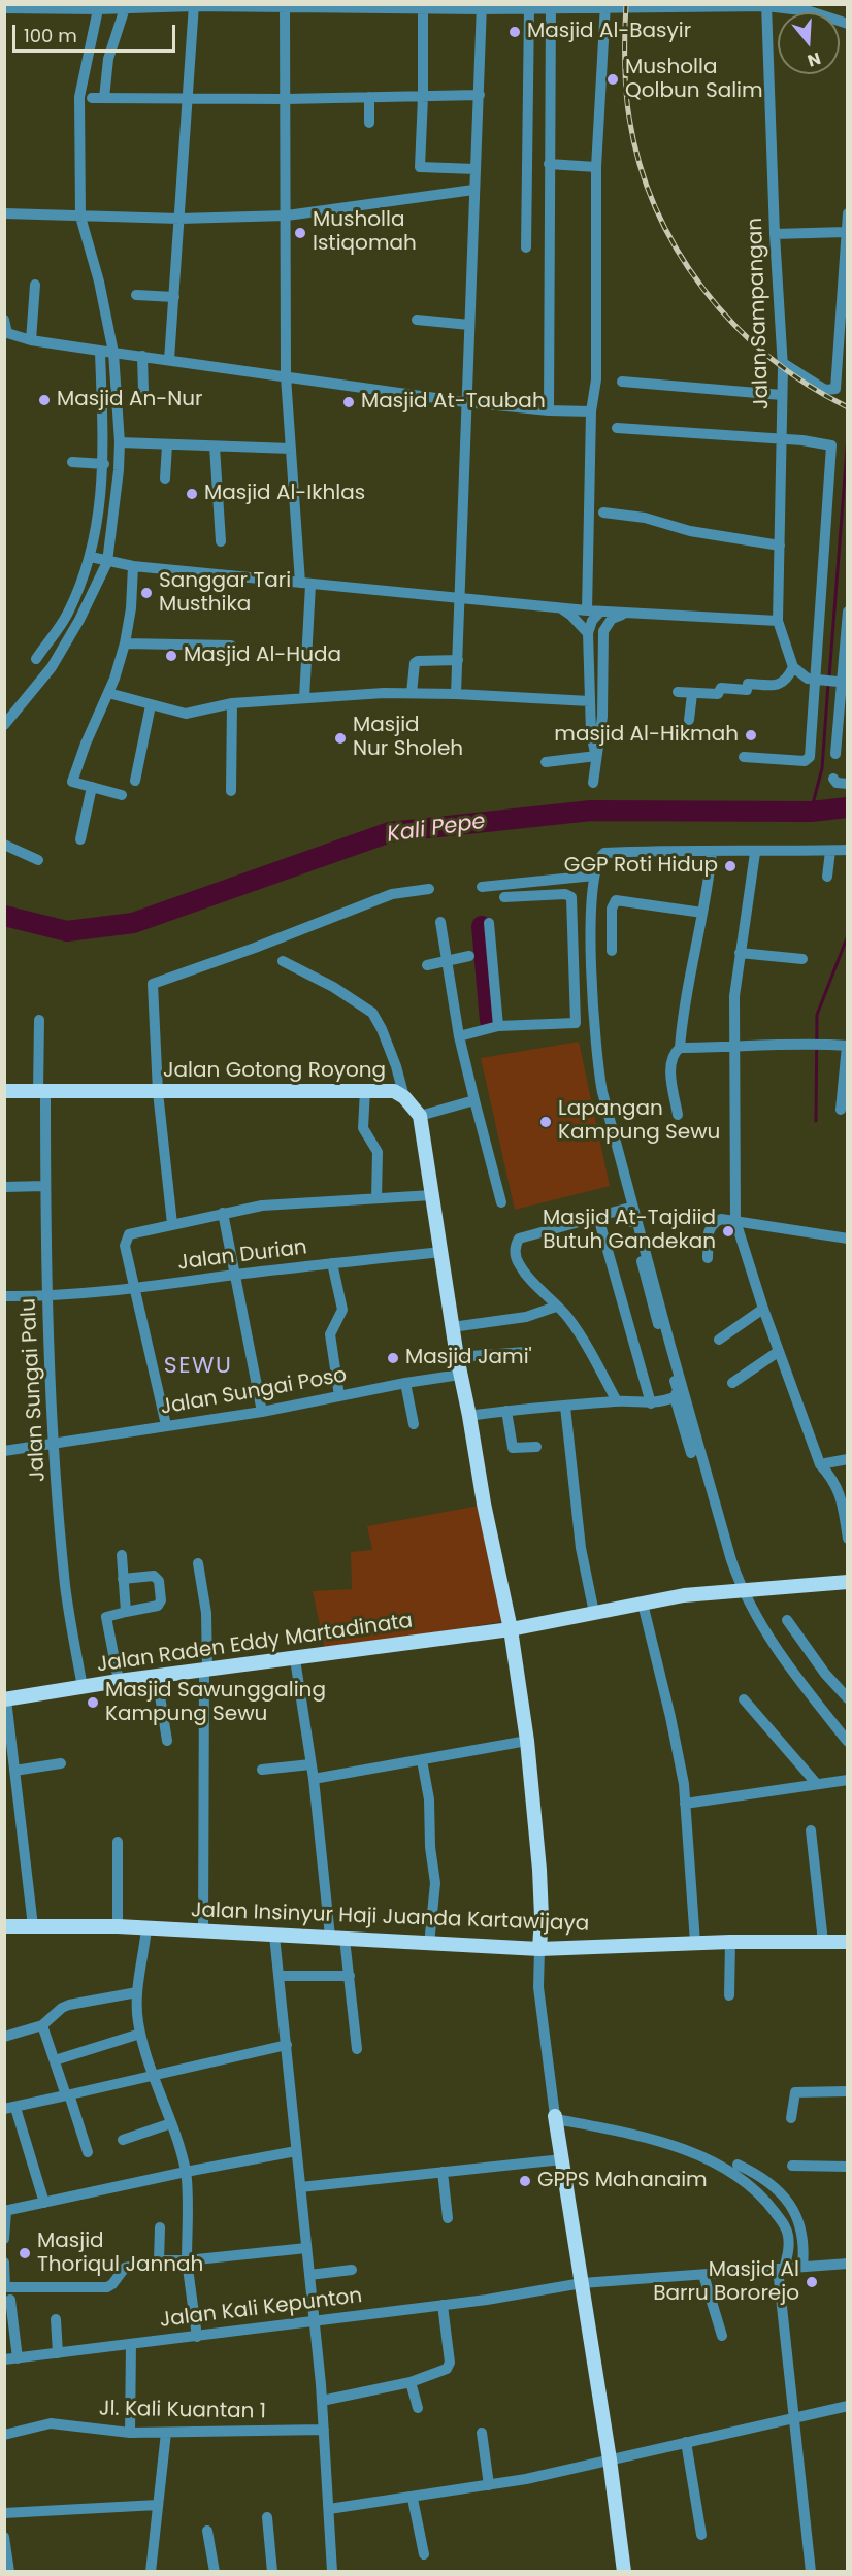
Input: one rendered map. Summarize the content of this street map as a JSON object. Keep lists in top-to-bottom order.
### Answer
{
  "streets": {
    "main road": ["Jalan Gotong Royong", "Jalan Raden Eddy Martadinata", "Jalan Insinyur Haji Juanda Kartawijaya"],
    "street": [
      "Jalan Sampangan",
      "Jalan Durian",
      "Jalan Sungai Palu",
      "Jalan Sungai Poso",
      "Jalan Kali Kepunton",
      "Jl. Kali Kuantan 1"
    ]
  },
  "crossings": [
    ["Jalan Gotong Royong", "Jalan Sungai Palu"],
    ["Jalan Durian", "Jalan Sungai Palu"],
    ["Jalan Sungai Palu", "Jalan Sungai Poso"],
    ["Jalan Sungai Palu", "Jalan Raden Eddy Martadinata"]
  ],
  "districts": ["SEWU"],
  "water": ["Kali Pepe"],
  "places": [
    "Masjid Al-Basyir",
    "Musholla Qolbun Salim",
    "Musholla Istiqomah",
    "Masjid An-Nur",
    "Masjid At-Taubah",
    "Masjid Al-Ikhlas",
    "Sanggar Tari Musthika",
    "Masjid Al-Huda",
    "masjid Al-Hikmah",
    "Masjid Nur Sholeh",
    "GGP Roti Hidup",
    "Lapangan Kampung Sewu",
    "Masjid At-Tajdiid Butuh Gandekan",
    "Masjid Jami'",
    "Masjid Sawunggaling Kampung Sewu",
    "GPPS Mahanaim",
    "Masjid Thoriqul Jannah",
    "Masjid Al Barru Bororejo"
  ],
  "scale_bar": "100 m",
  "north": "bottom"
}
